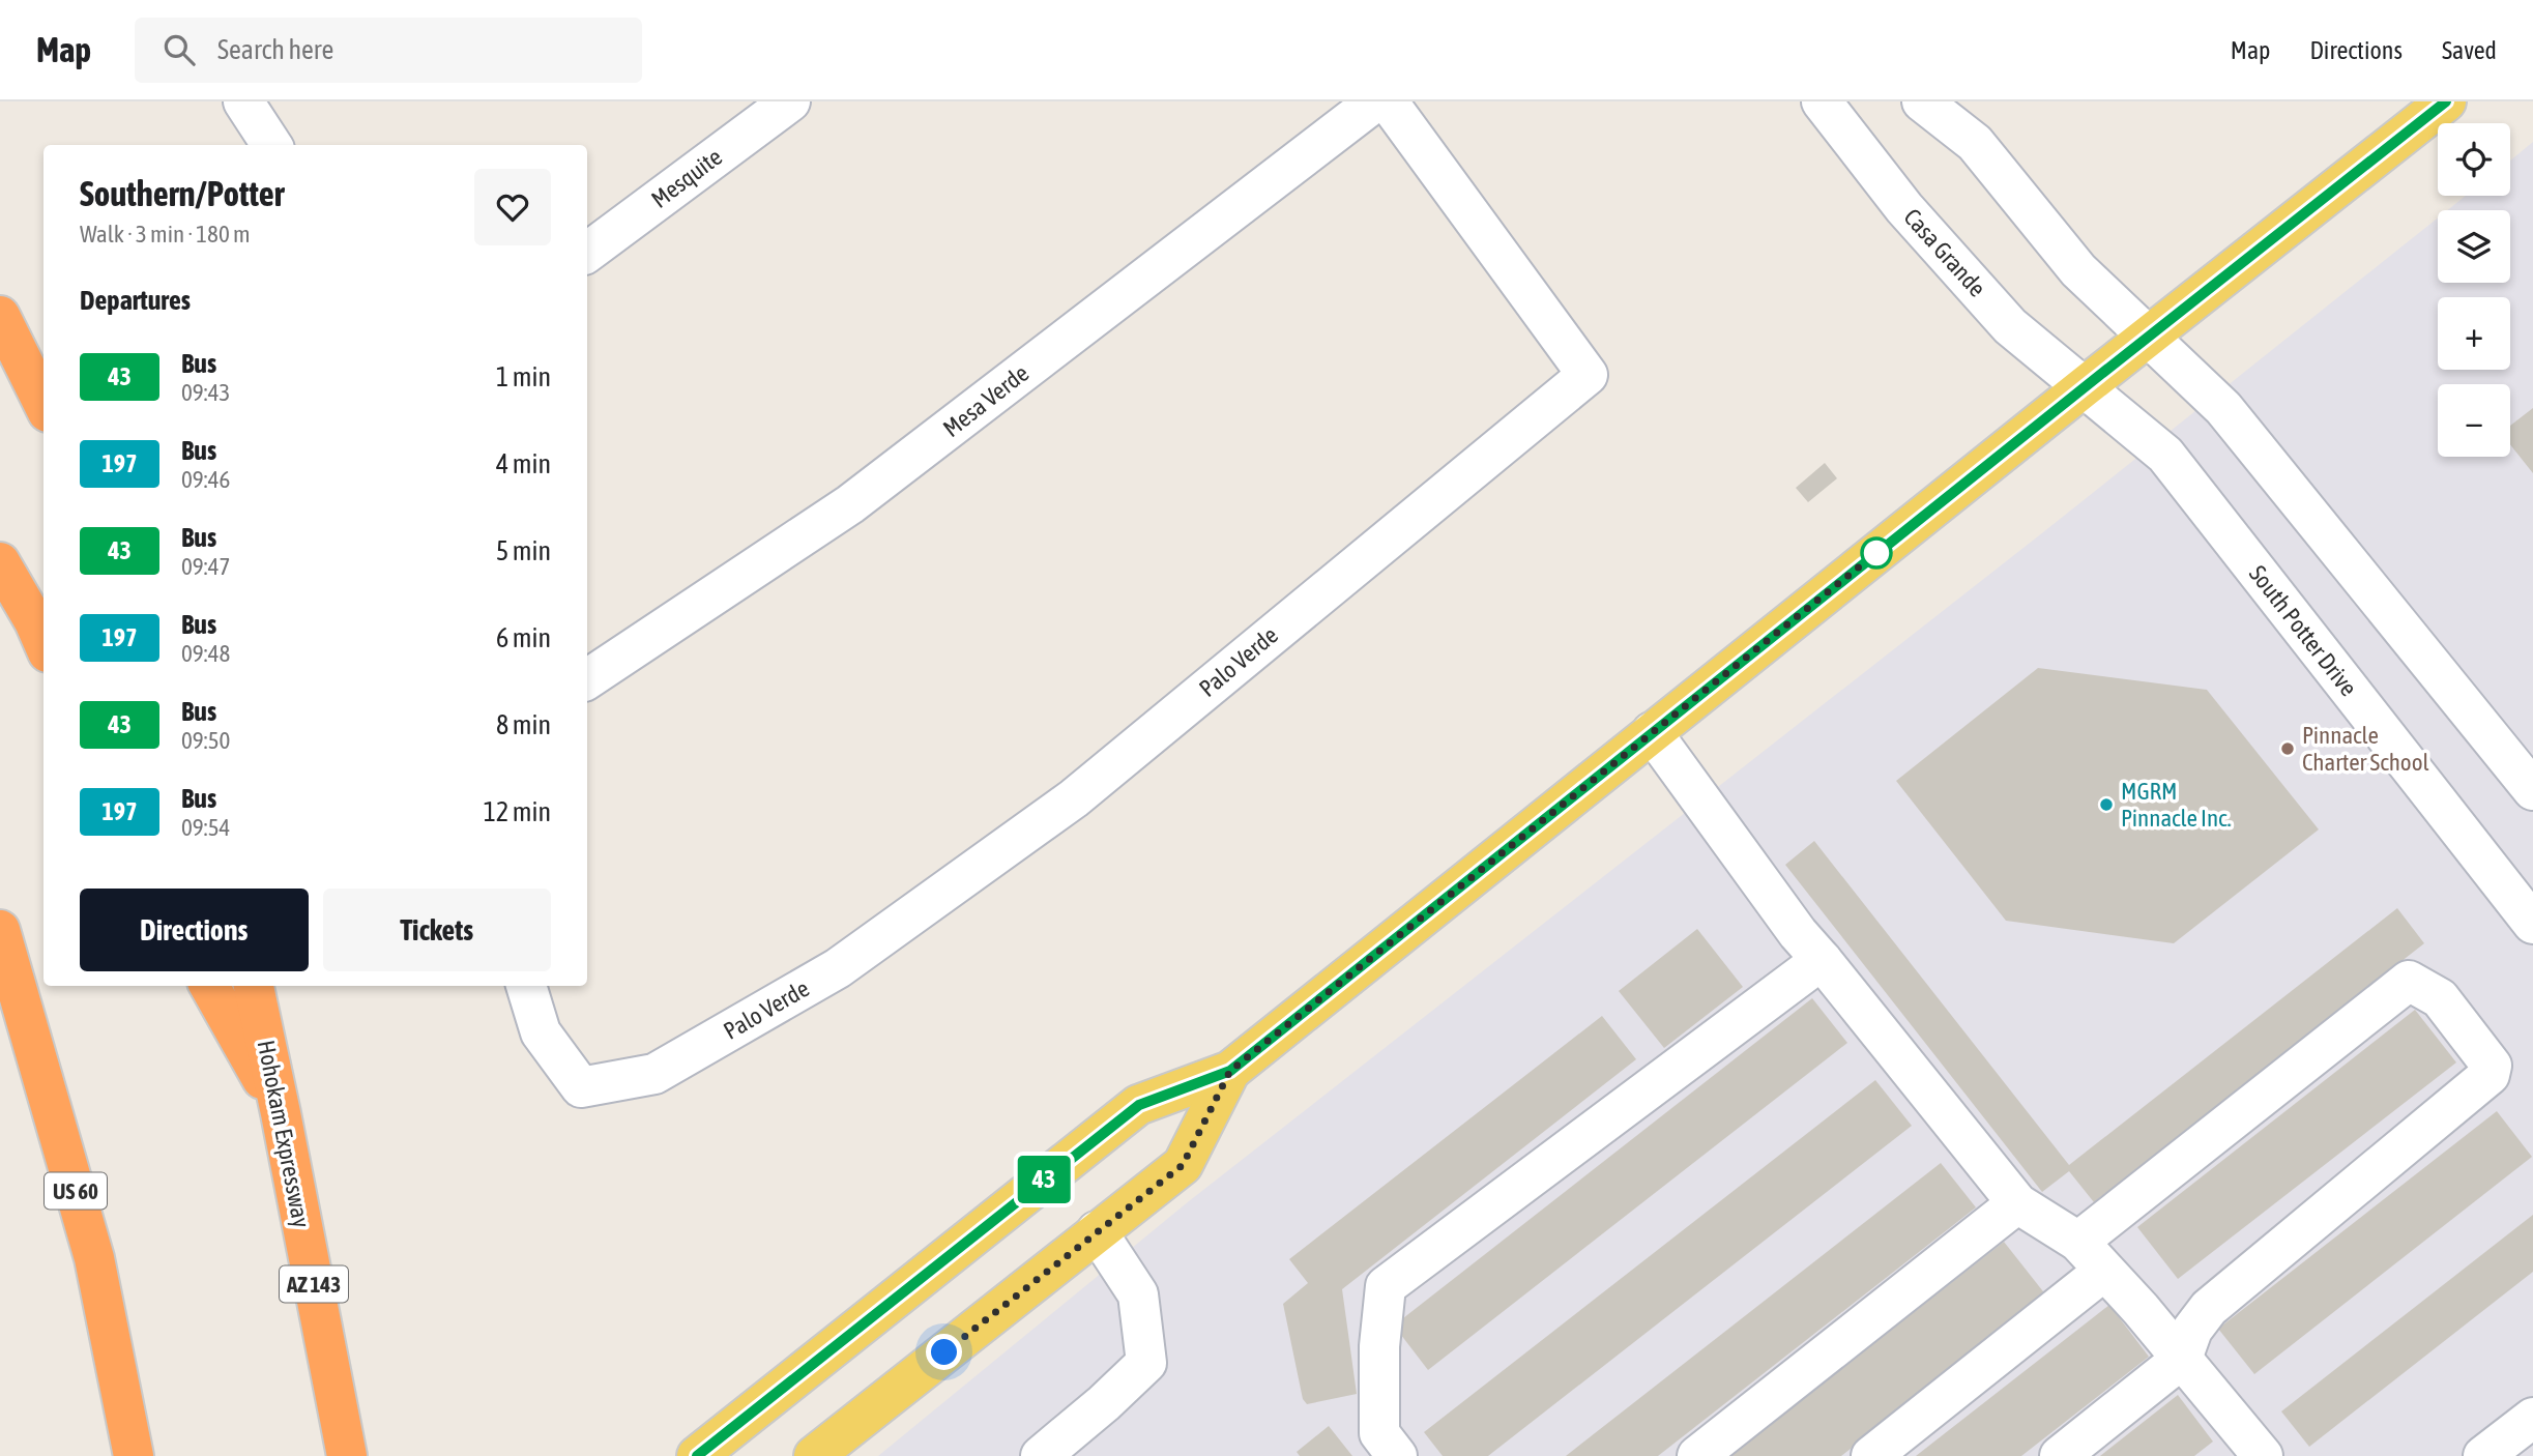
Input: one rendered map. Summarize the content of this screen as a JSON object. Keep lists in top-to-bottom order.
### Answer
{
  "streets": {
    "highway": ["Hohokam Expressway", "US 60", "AZ 143"],
    "street": [
      "Mesquite",
      "Casa Grande",
      "Mesa Verde",
      "South Potter Drive",
      "Palo Verde"
    ]
  },
  "crossings": [
    ["Casa Grande", "South Potter Drive"]
  ],
  "places": ["Pinnacle Charter School", "MGRM Pinnacle Inc."],
  "lines": ["bus line 43"],
  "page": {
    "header": "Map",
    "search": "Search here",
    "nav": ["Map", "Directions", "Saved"],
    "on_map": "43",
    "map_buttons": ["+", "−"],
    "heading": [
      ["Southern/Potter", "Walk · 3 min · 180 m"],
      "Departures"
    ],
    "list": [
      {
        "mark": "43",
        "name": "Bus",
        "note": "09:43",
        "value": "1 min"
      },
      {
        "mark": "197",
        "name": "Bus",
        "note": "09:46",
        "value": "4 min"
      },
      {
        "mark": "43",
        "name": "Bus",
        "note": "09:47",
        "value": "5 min"
      },
      {
        "mark": "197",
        "name": "Bus",
        "note": "09:48",
        "value": "6 min"
      },
      {
        "mark": "43",
        "name": "Bus",
        "note": "09:50",
        "value": "8 min"
      },
      {
        "mark": "197",
        "name": "Bus",
        "note": "09:54",
        "value": "12 min"
      }
    ],
    "buttons": ["Directions", "Tickets"]
  }
}
